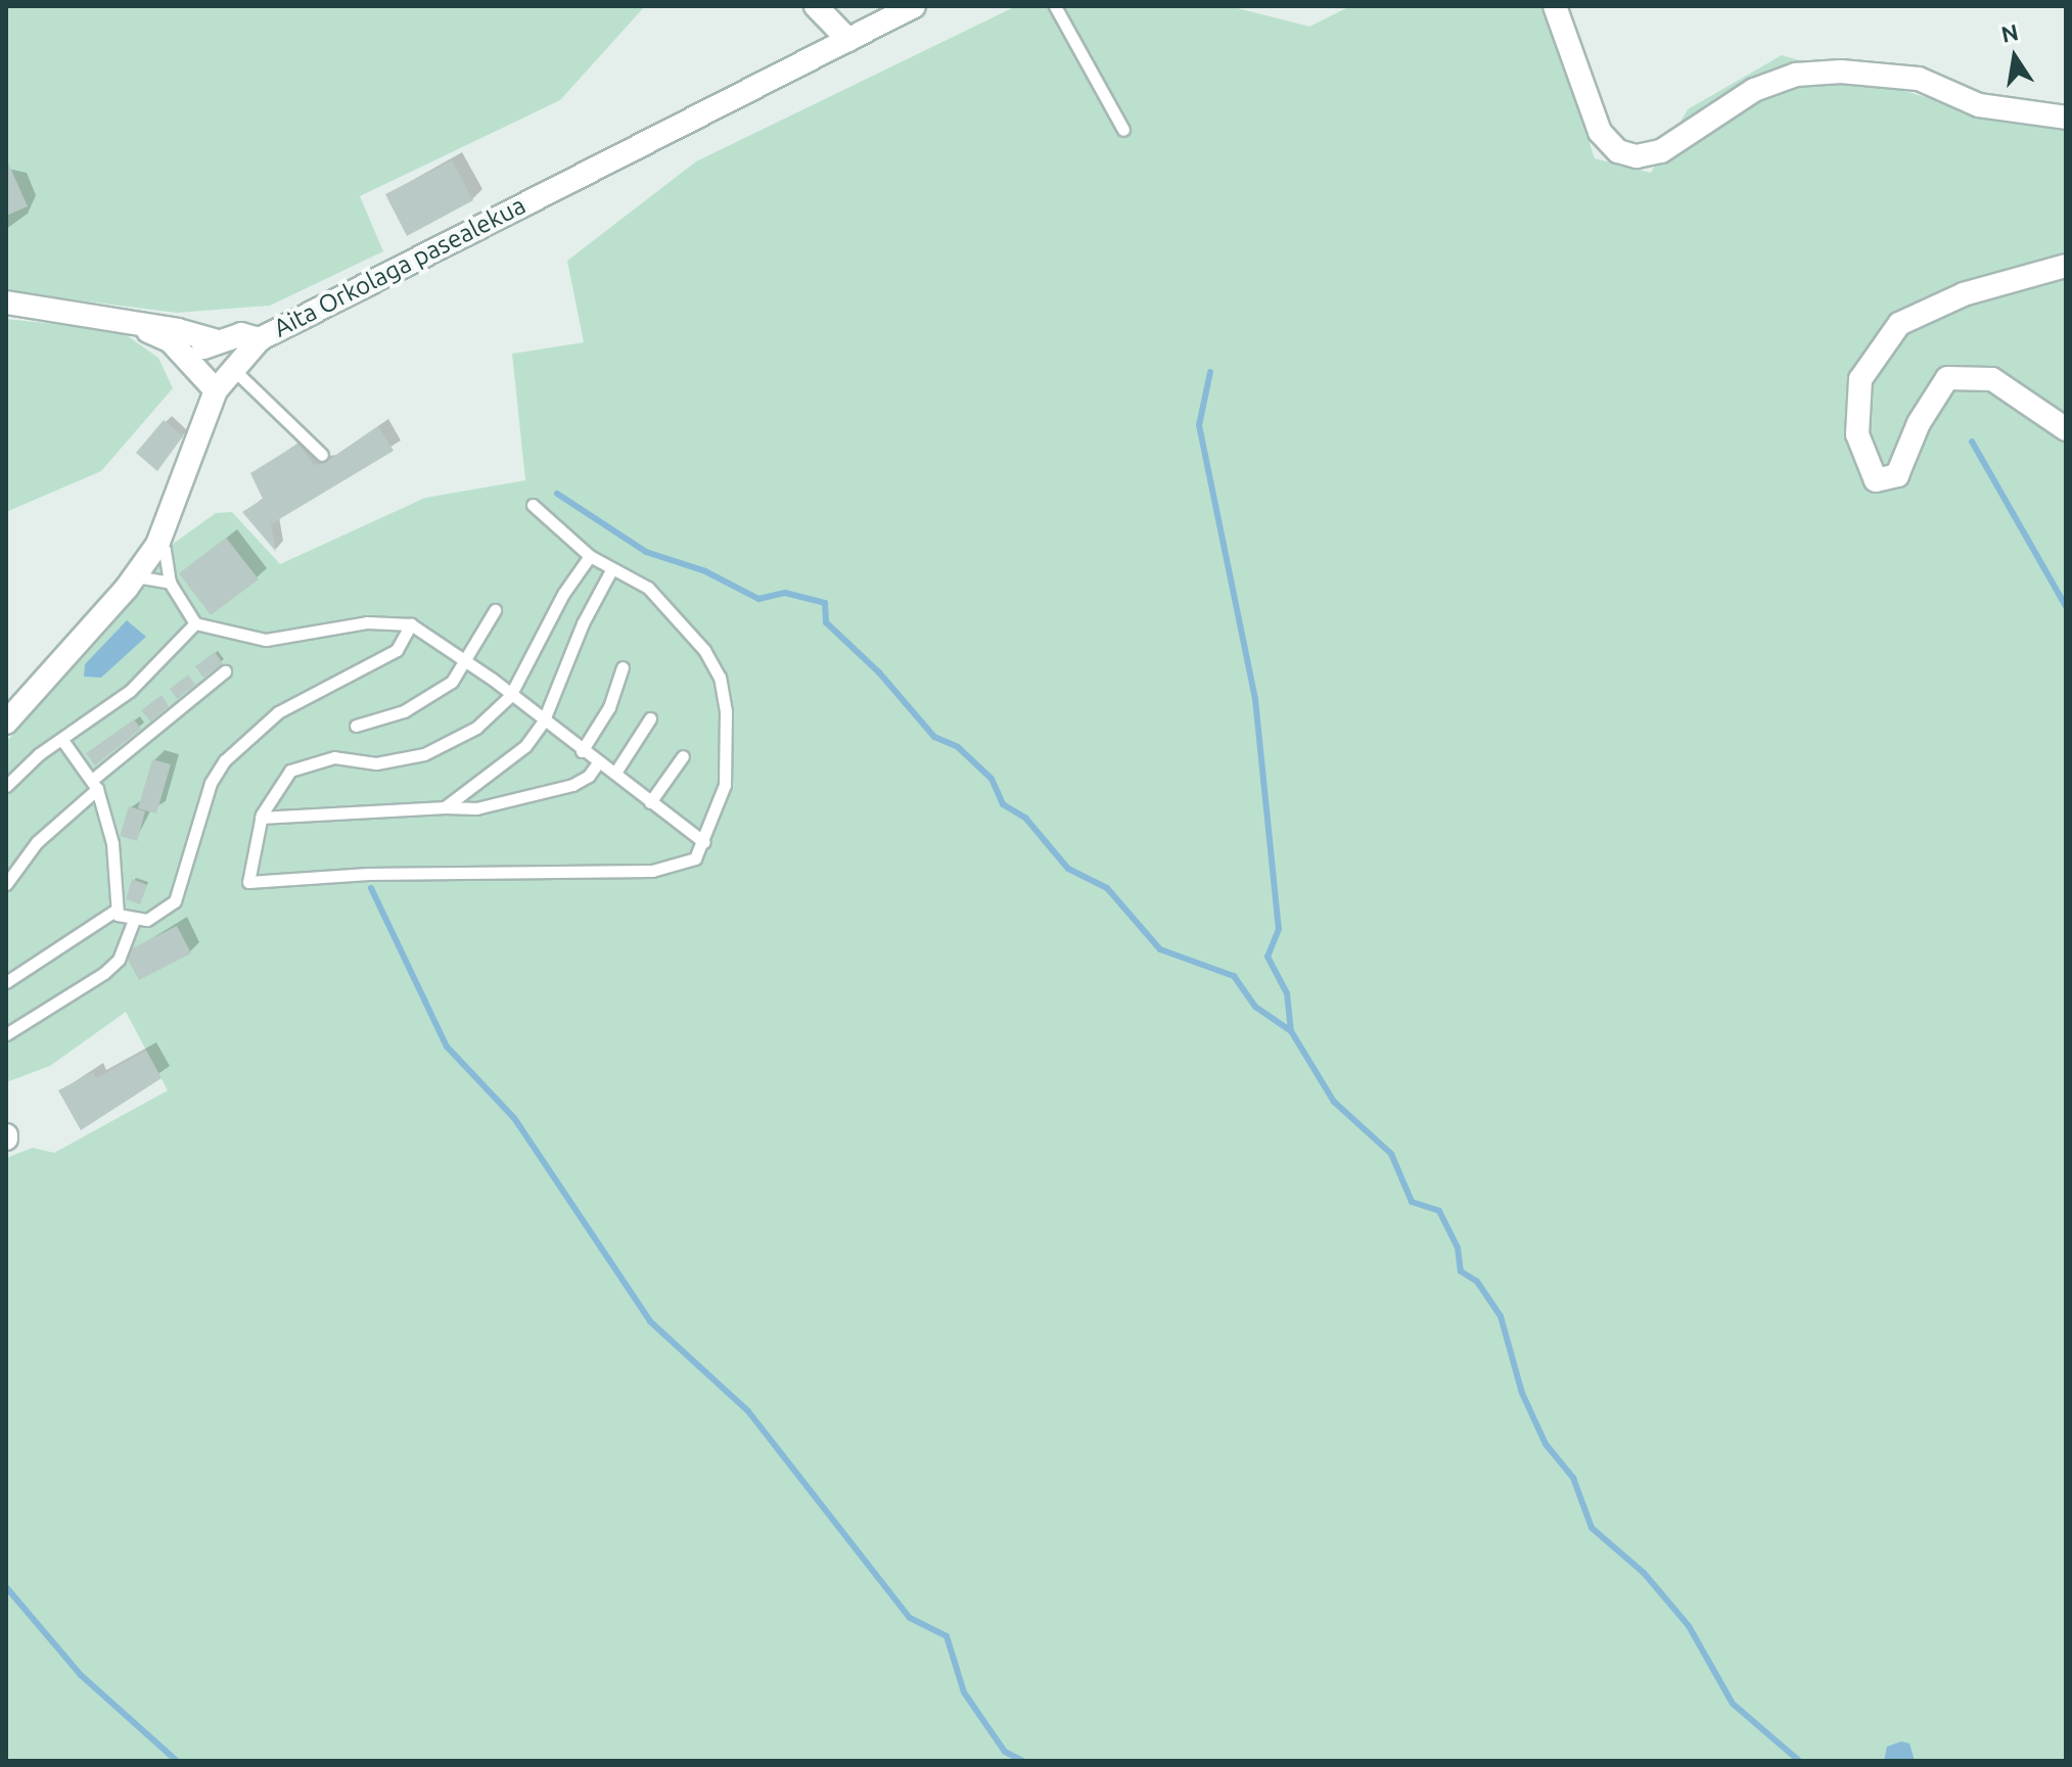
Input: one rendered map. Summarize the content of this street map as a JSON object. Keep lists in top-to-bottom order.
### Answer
{
  "streets": {
    "street": ["Aita Orkolaga pasealekua"]
  },
  "north": "top"
}
